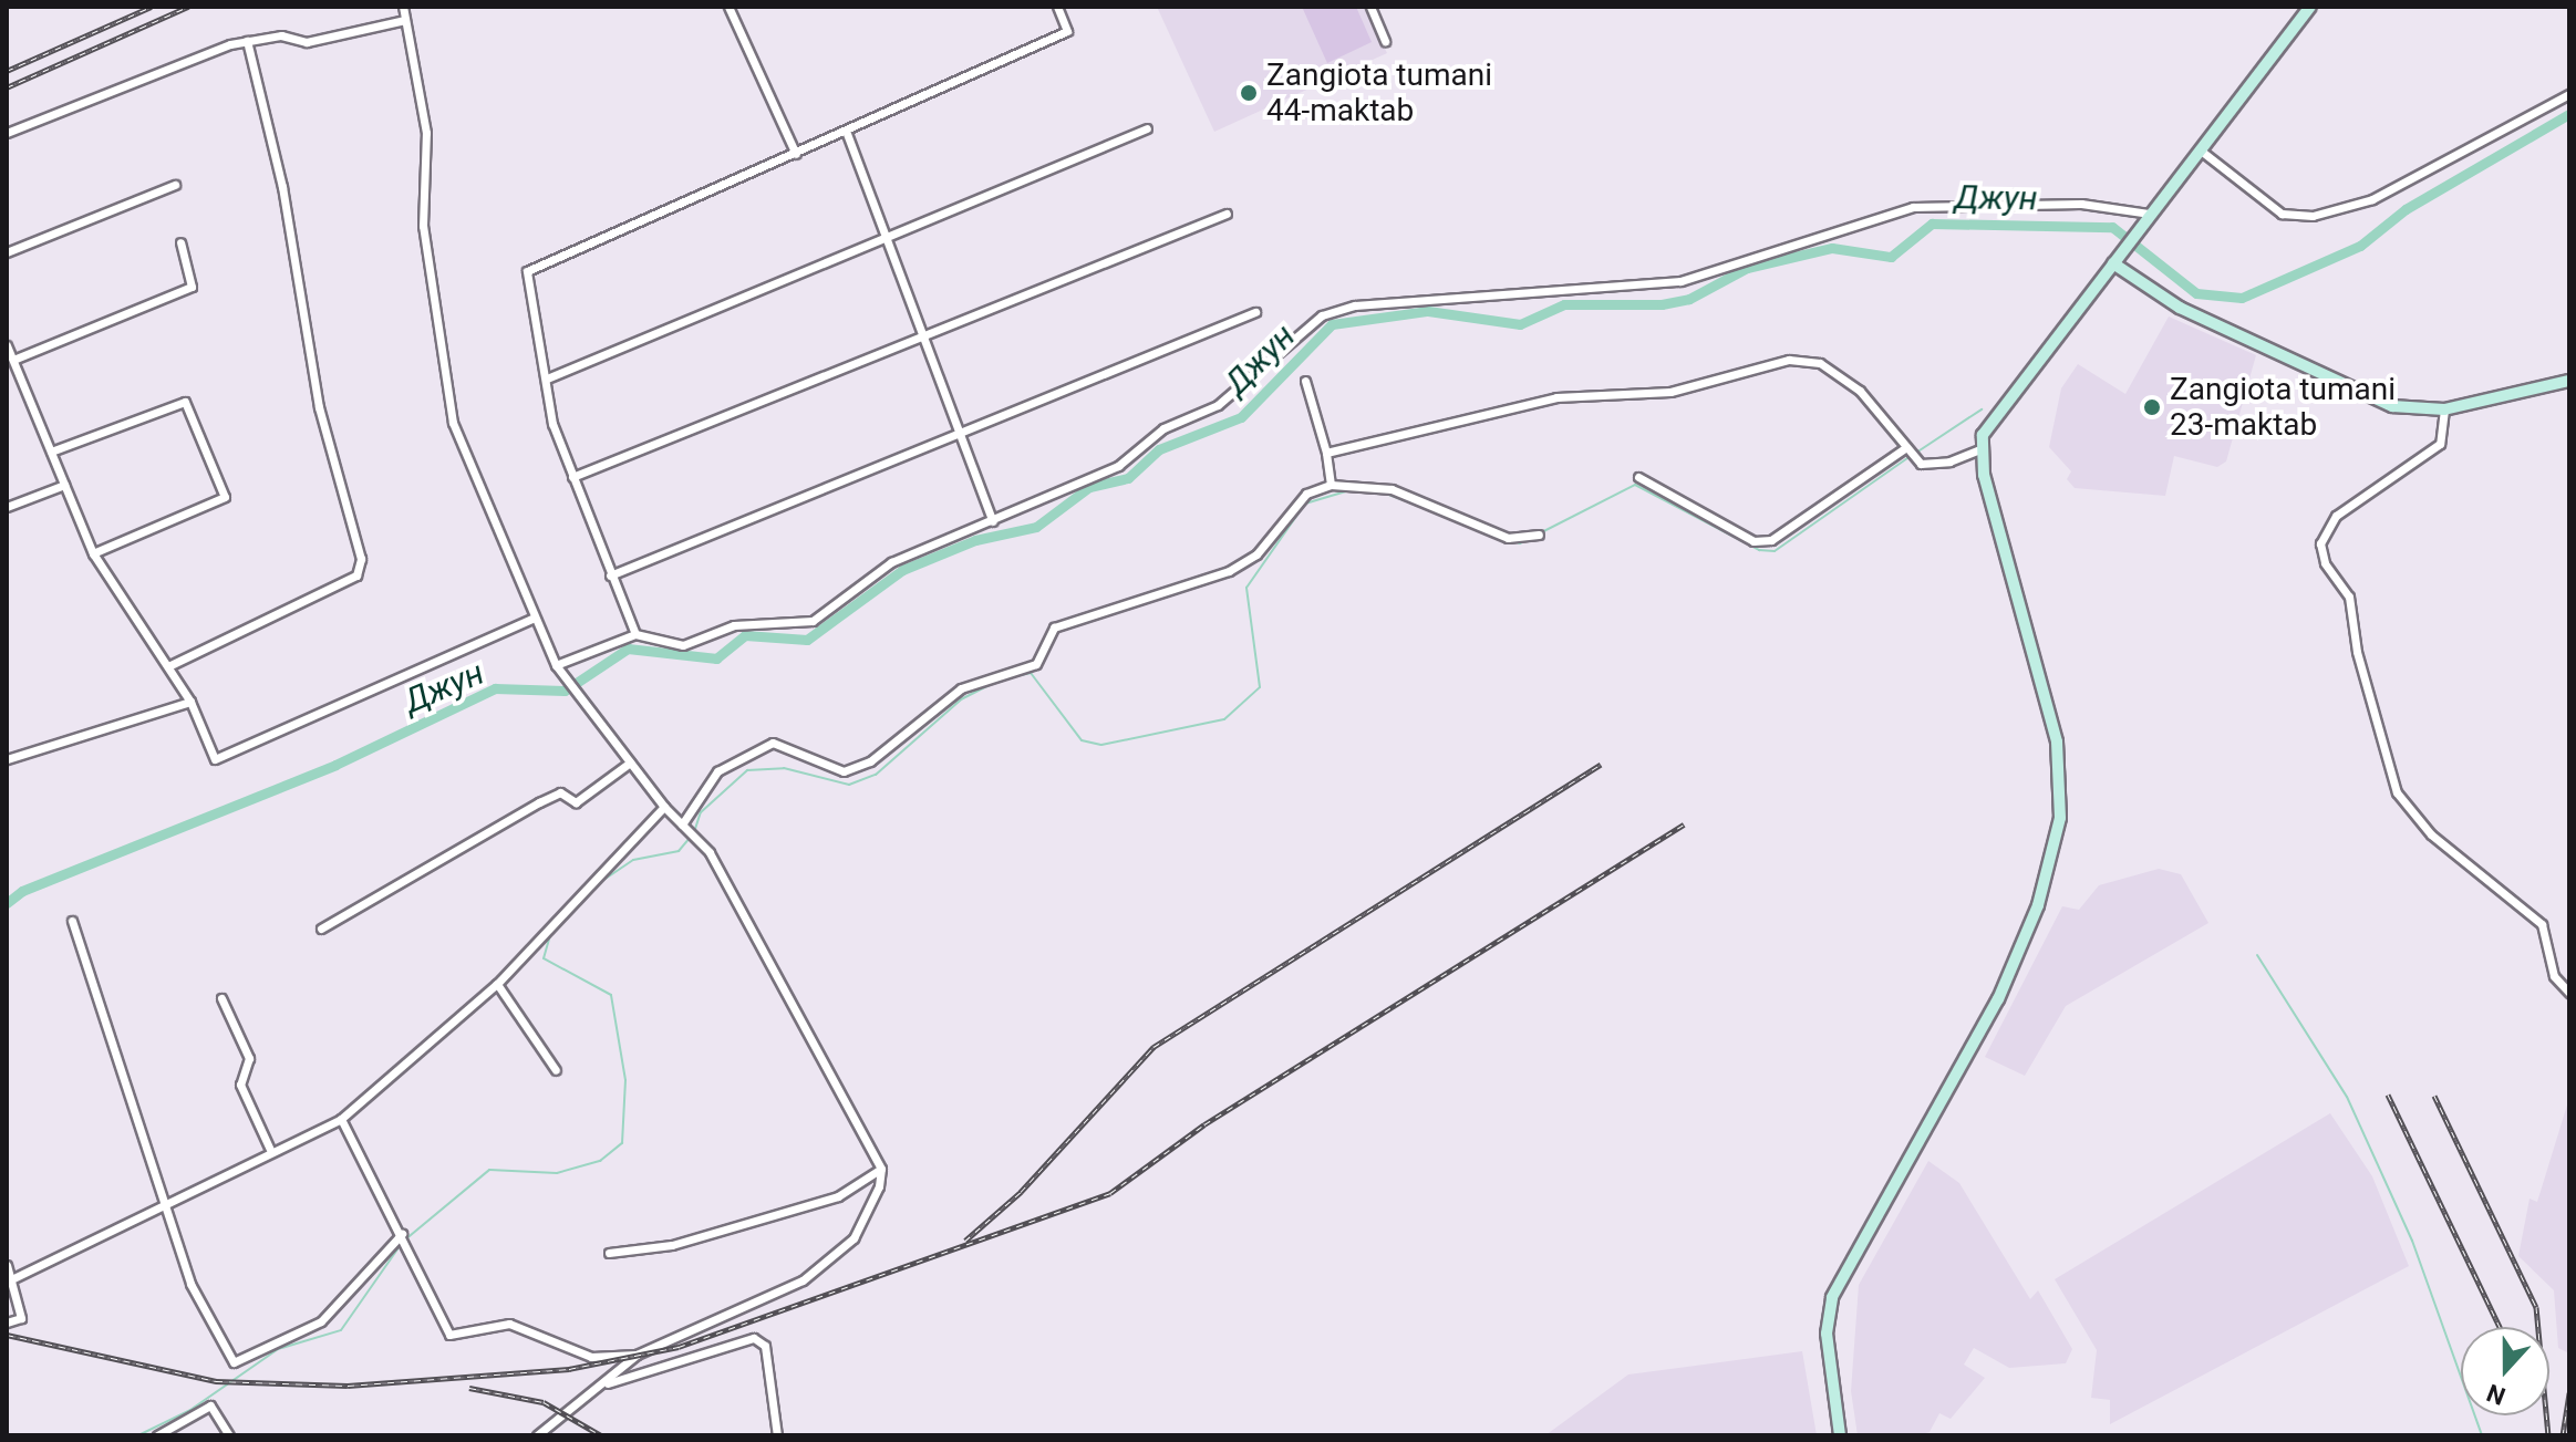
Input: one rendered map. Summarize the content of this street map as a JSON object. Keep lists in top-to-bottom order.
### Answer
{
  "water": ["Джун"],
  "places": ["Zangiota tumani 44-maktab", "Zangiota tumani 23-maktab"],
  "north": "bottom"
}
